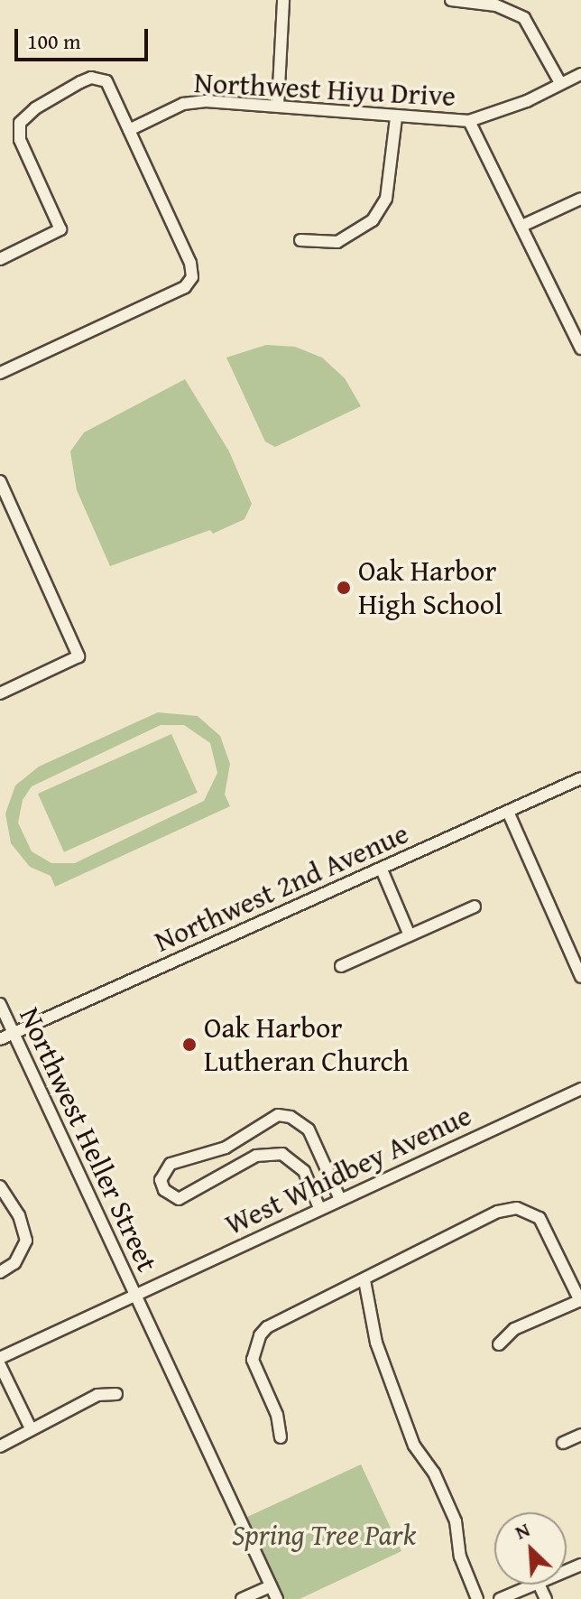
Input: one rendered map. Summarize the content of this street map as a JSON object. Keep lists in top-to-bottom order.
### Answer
{
  "streets": {
    "street": [
      "Northwest Hiyu Drive",
      "Northwest 2nd Avenue",
      "Northwest Heller Street",
      "West Whidbey Avenue"
    ]
  },
  "crossings": [
    ["Northwest 2nd Avenue", "Northwest Heller Street"],
    ["Northwest Heller Street", "West Whidbey Avenue"]
  ],
  "parks": ["Spring Tree Park"],
  "places": ["Oak Harbor High School", "Oak Harbor Lutheran Church"],
  "scale_bar": "100 m",
  "north": "top left"
}
